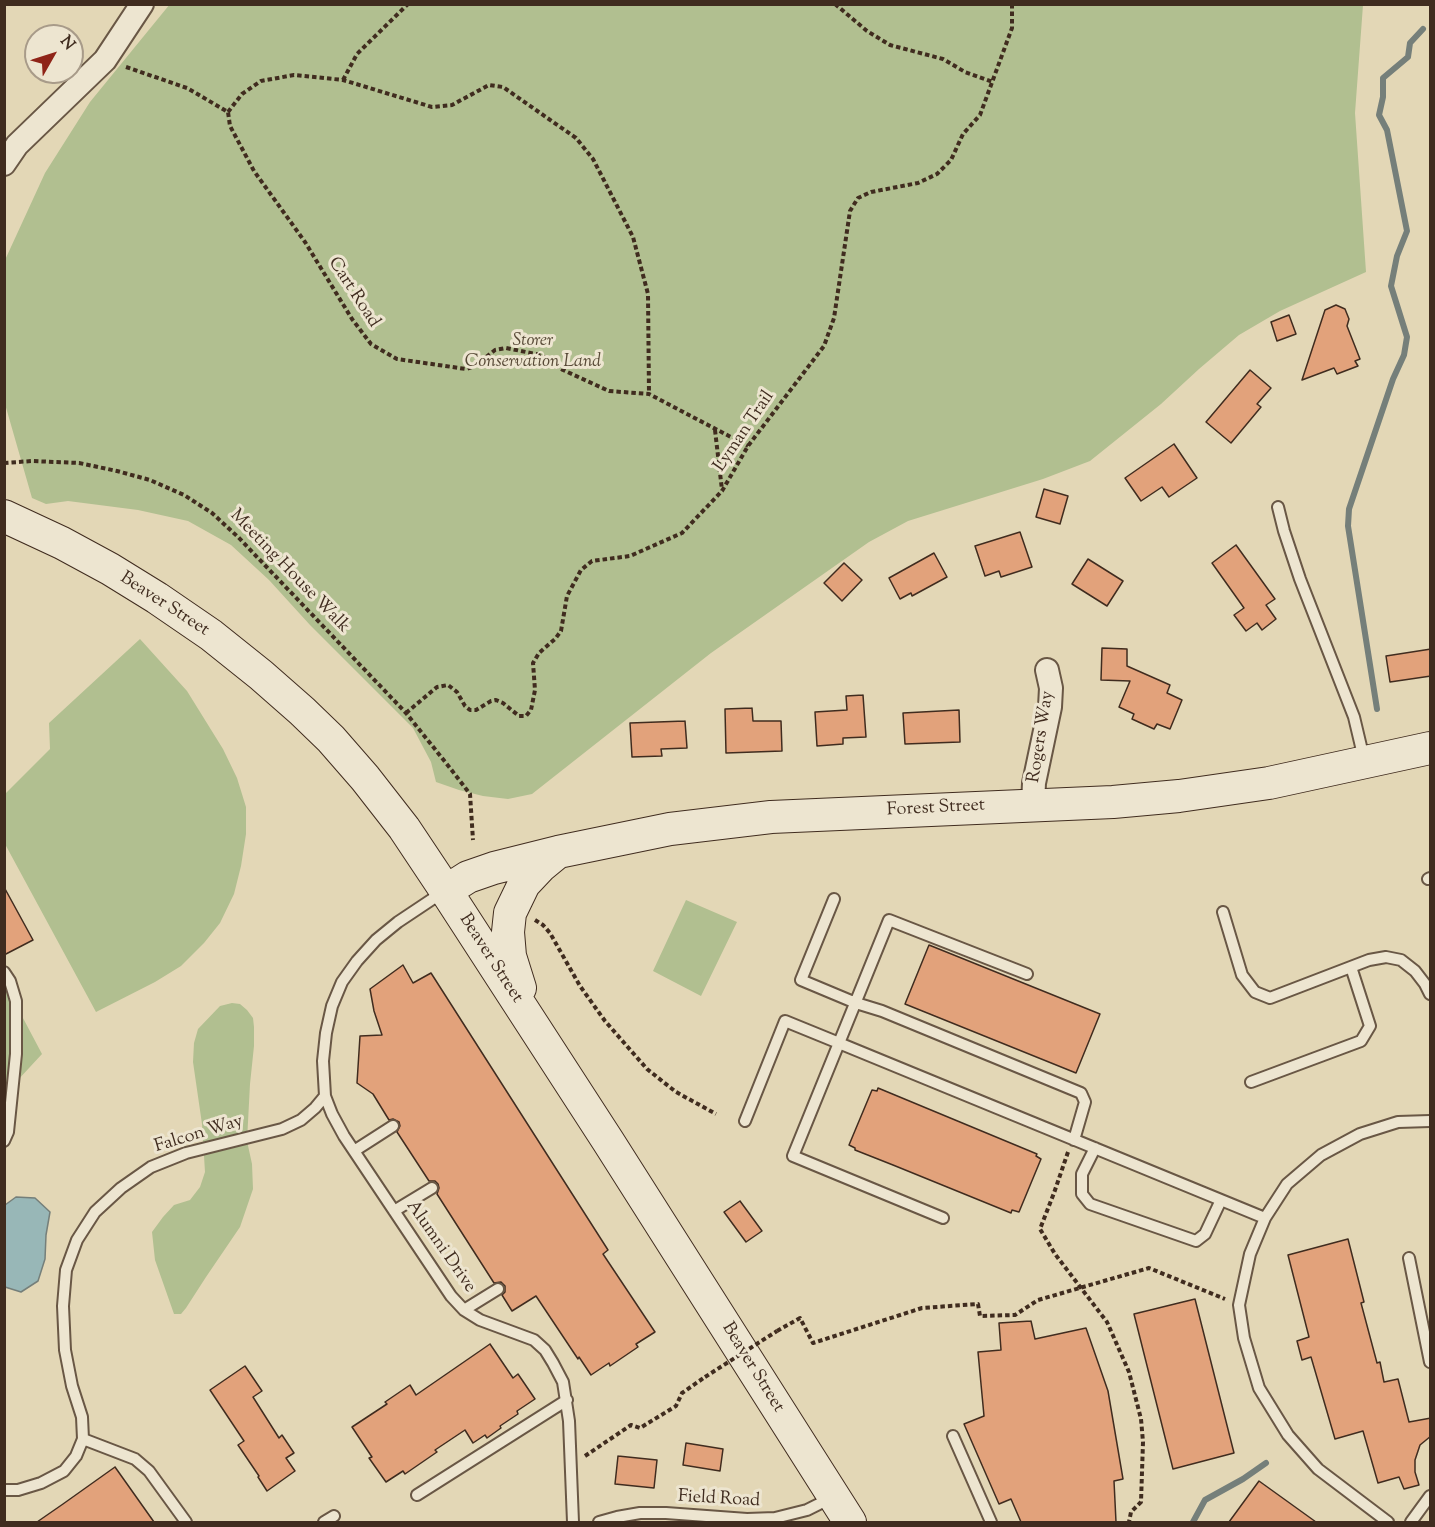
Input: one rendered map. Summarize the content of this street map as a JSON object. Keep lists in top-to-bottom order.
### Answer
{
  "streets": {
    "main road": ["Beaver Street", "Forest Street"],
    "street": ["Rogers Way"],
    "lane": ["Falcon Way", "Alumni Drive", "Field Road"],
    "path": ["Cart Road", "Lyman Trail", "Meeting House Walk"]
  },
  "crossings": [
    ["Cart Road", "Lyman Trail"],
    ["Lyman Trail", "Meeting House Walk"],
    ["Beaver Street", "Forest Street"],
    ["Beaver Street", "Field Road"],
    ["Rogers Way", "Forest Street"],
    ["Falcon Way", "Alumni Drive"]
  ],
  "parks": ["Storer Conservation Land"],
  "north": "top right"
}
